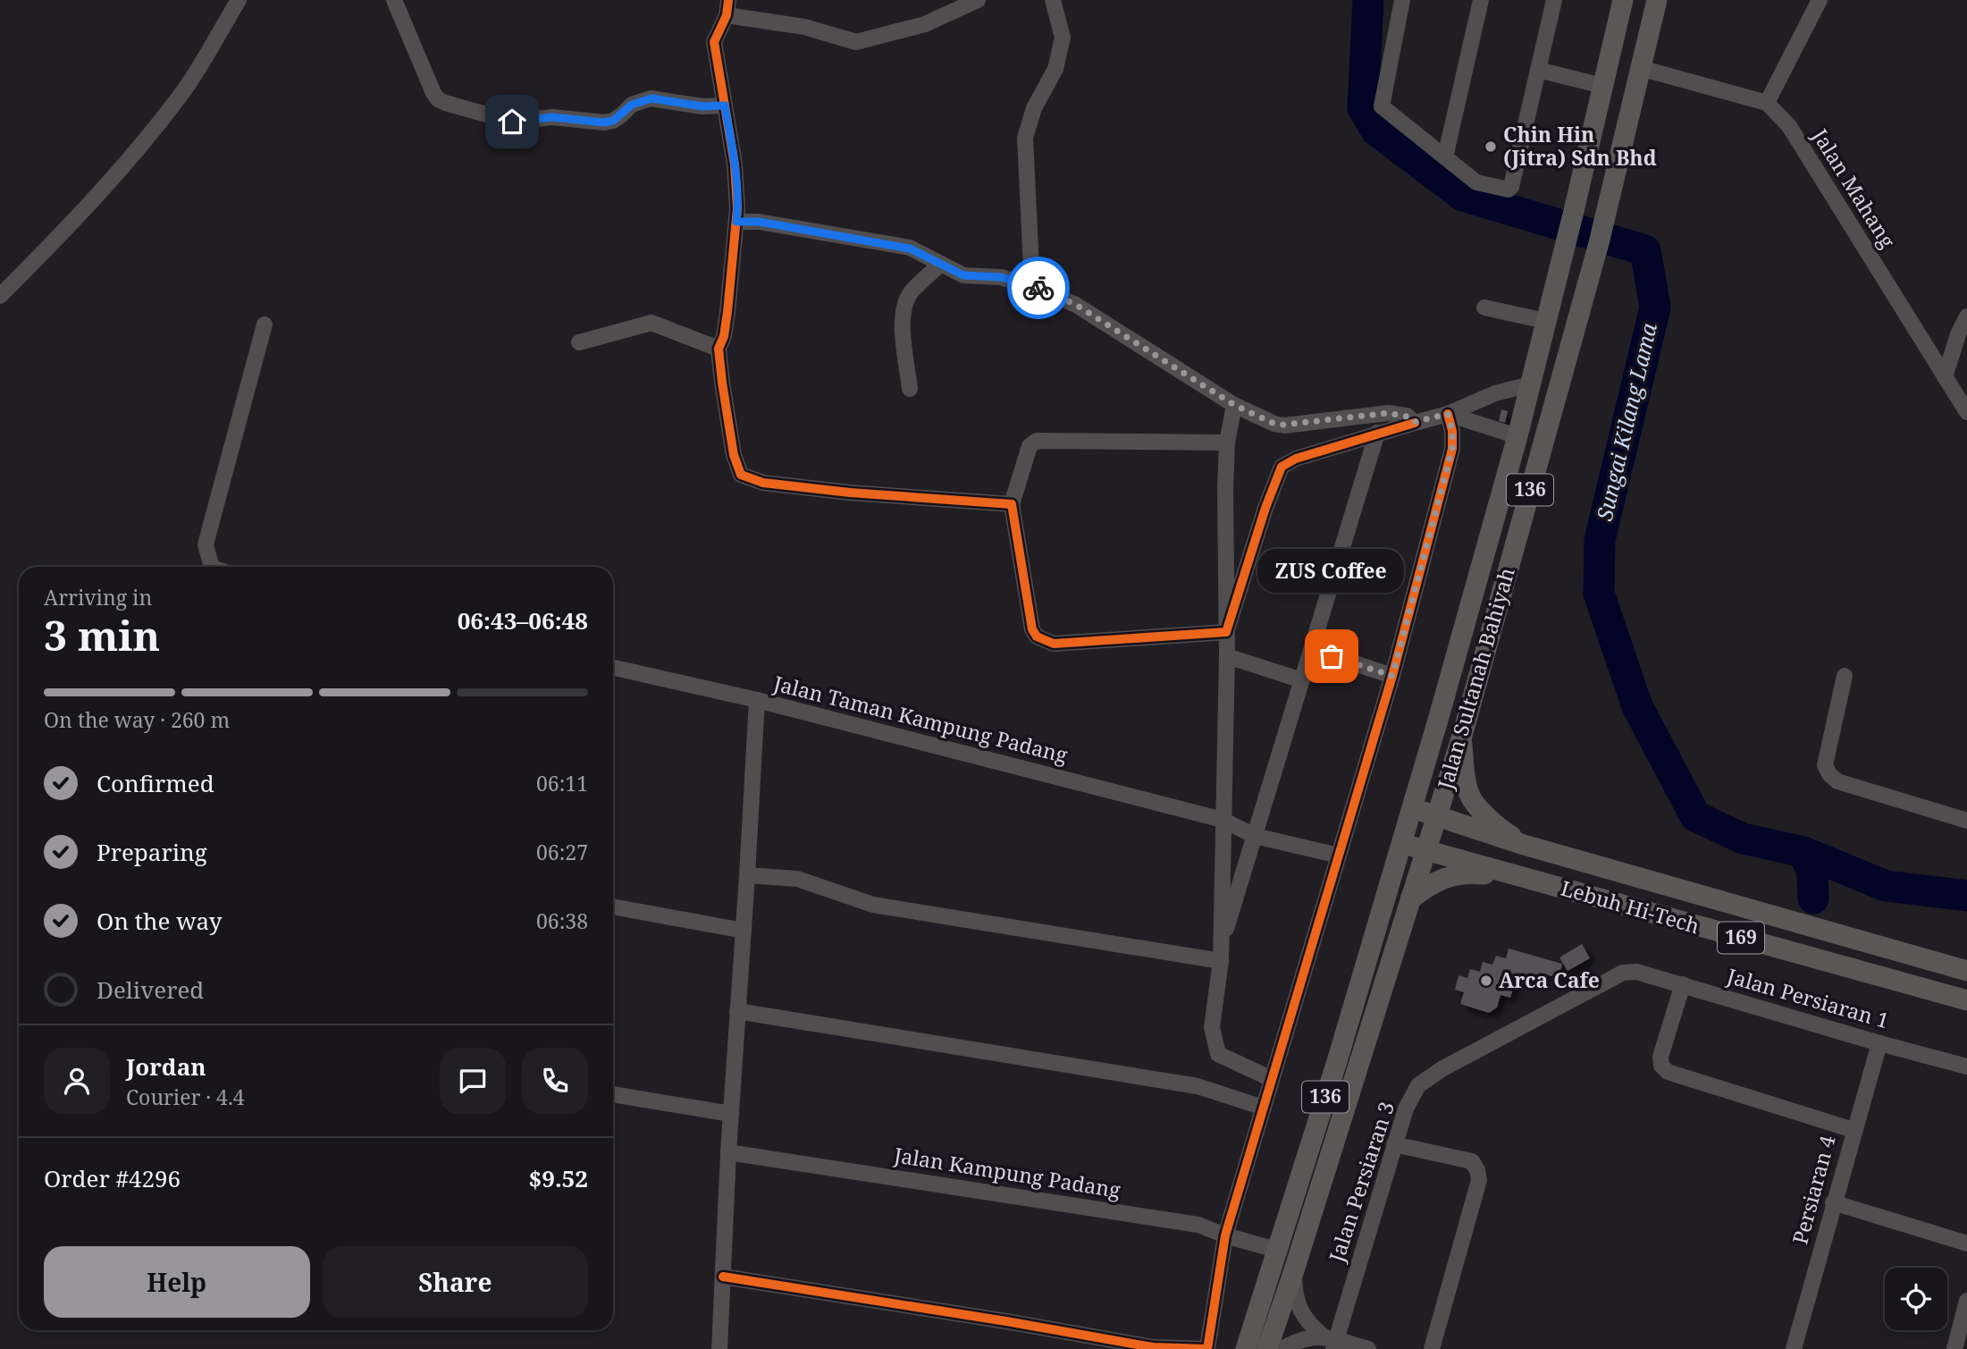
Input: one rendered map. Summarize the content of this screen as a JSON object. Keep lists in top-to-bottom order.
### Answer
{
  "streets": {
    "main road": [
      "136",
      "Jalan Sultanah Bahiyah",
      "Lebuh Hi-Tech",
      "169"
    ],
    "street": [
      "Jalan Mahang",
      "Jalan Taman Kampung Padang",
      "Jalan Persiaran 1",
      "Jalan Kampung Padang",
      "Jalan Persiaran 3",
      "Persiaran 4"
    ]
  },
  "crossings": [
    ["Jalan Mahang", "Jalan Sultanah Bahiyah"],
    ["Jalan Sultanah Bahiyah", "Lebuh Hi-Tech"],
    ["Jalan Sultanah Bahiyah", "Jalan Kampung Padang"],
    ["Jalan Persiaran 1", "Jalan Persiaran 3"],
    ["Jalan Persiaran 1", "Persiaran 4"]
  ],
  "water": ["Sungai Kilang Lama"],
  "places": ["Chin Hin (Jitra) Sdn Bhd", "ZUS Coffee", "Arca Cafe"],
  "page": {
    "bubble": "ZUS Coffee",
    "heading": ["3 min", "Arriving in", "06:43–06:48"],
    "panel": [
      "Jordan",
      "Courier · 4.4",
      "Order #4296",
      "$9.52"
    ],
    "bar": "On the way · 260 m",
    "list": [
      ["Confirmed", "06:11"],
      ["Preparing", "06:27"],
      ["On the way", "06:38"],
      "Delivered"
    ],
    "buttons": ["Help", "Share"]
  }
}
